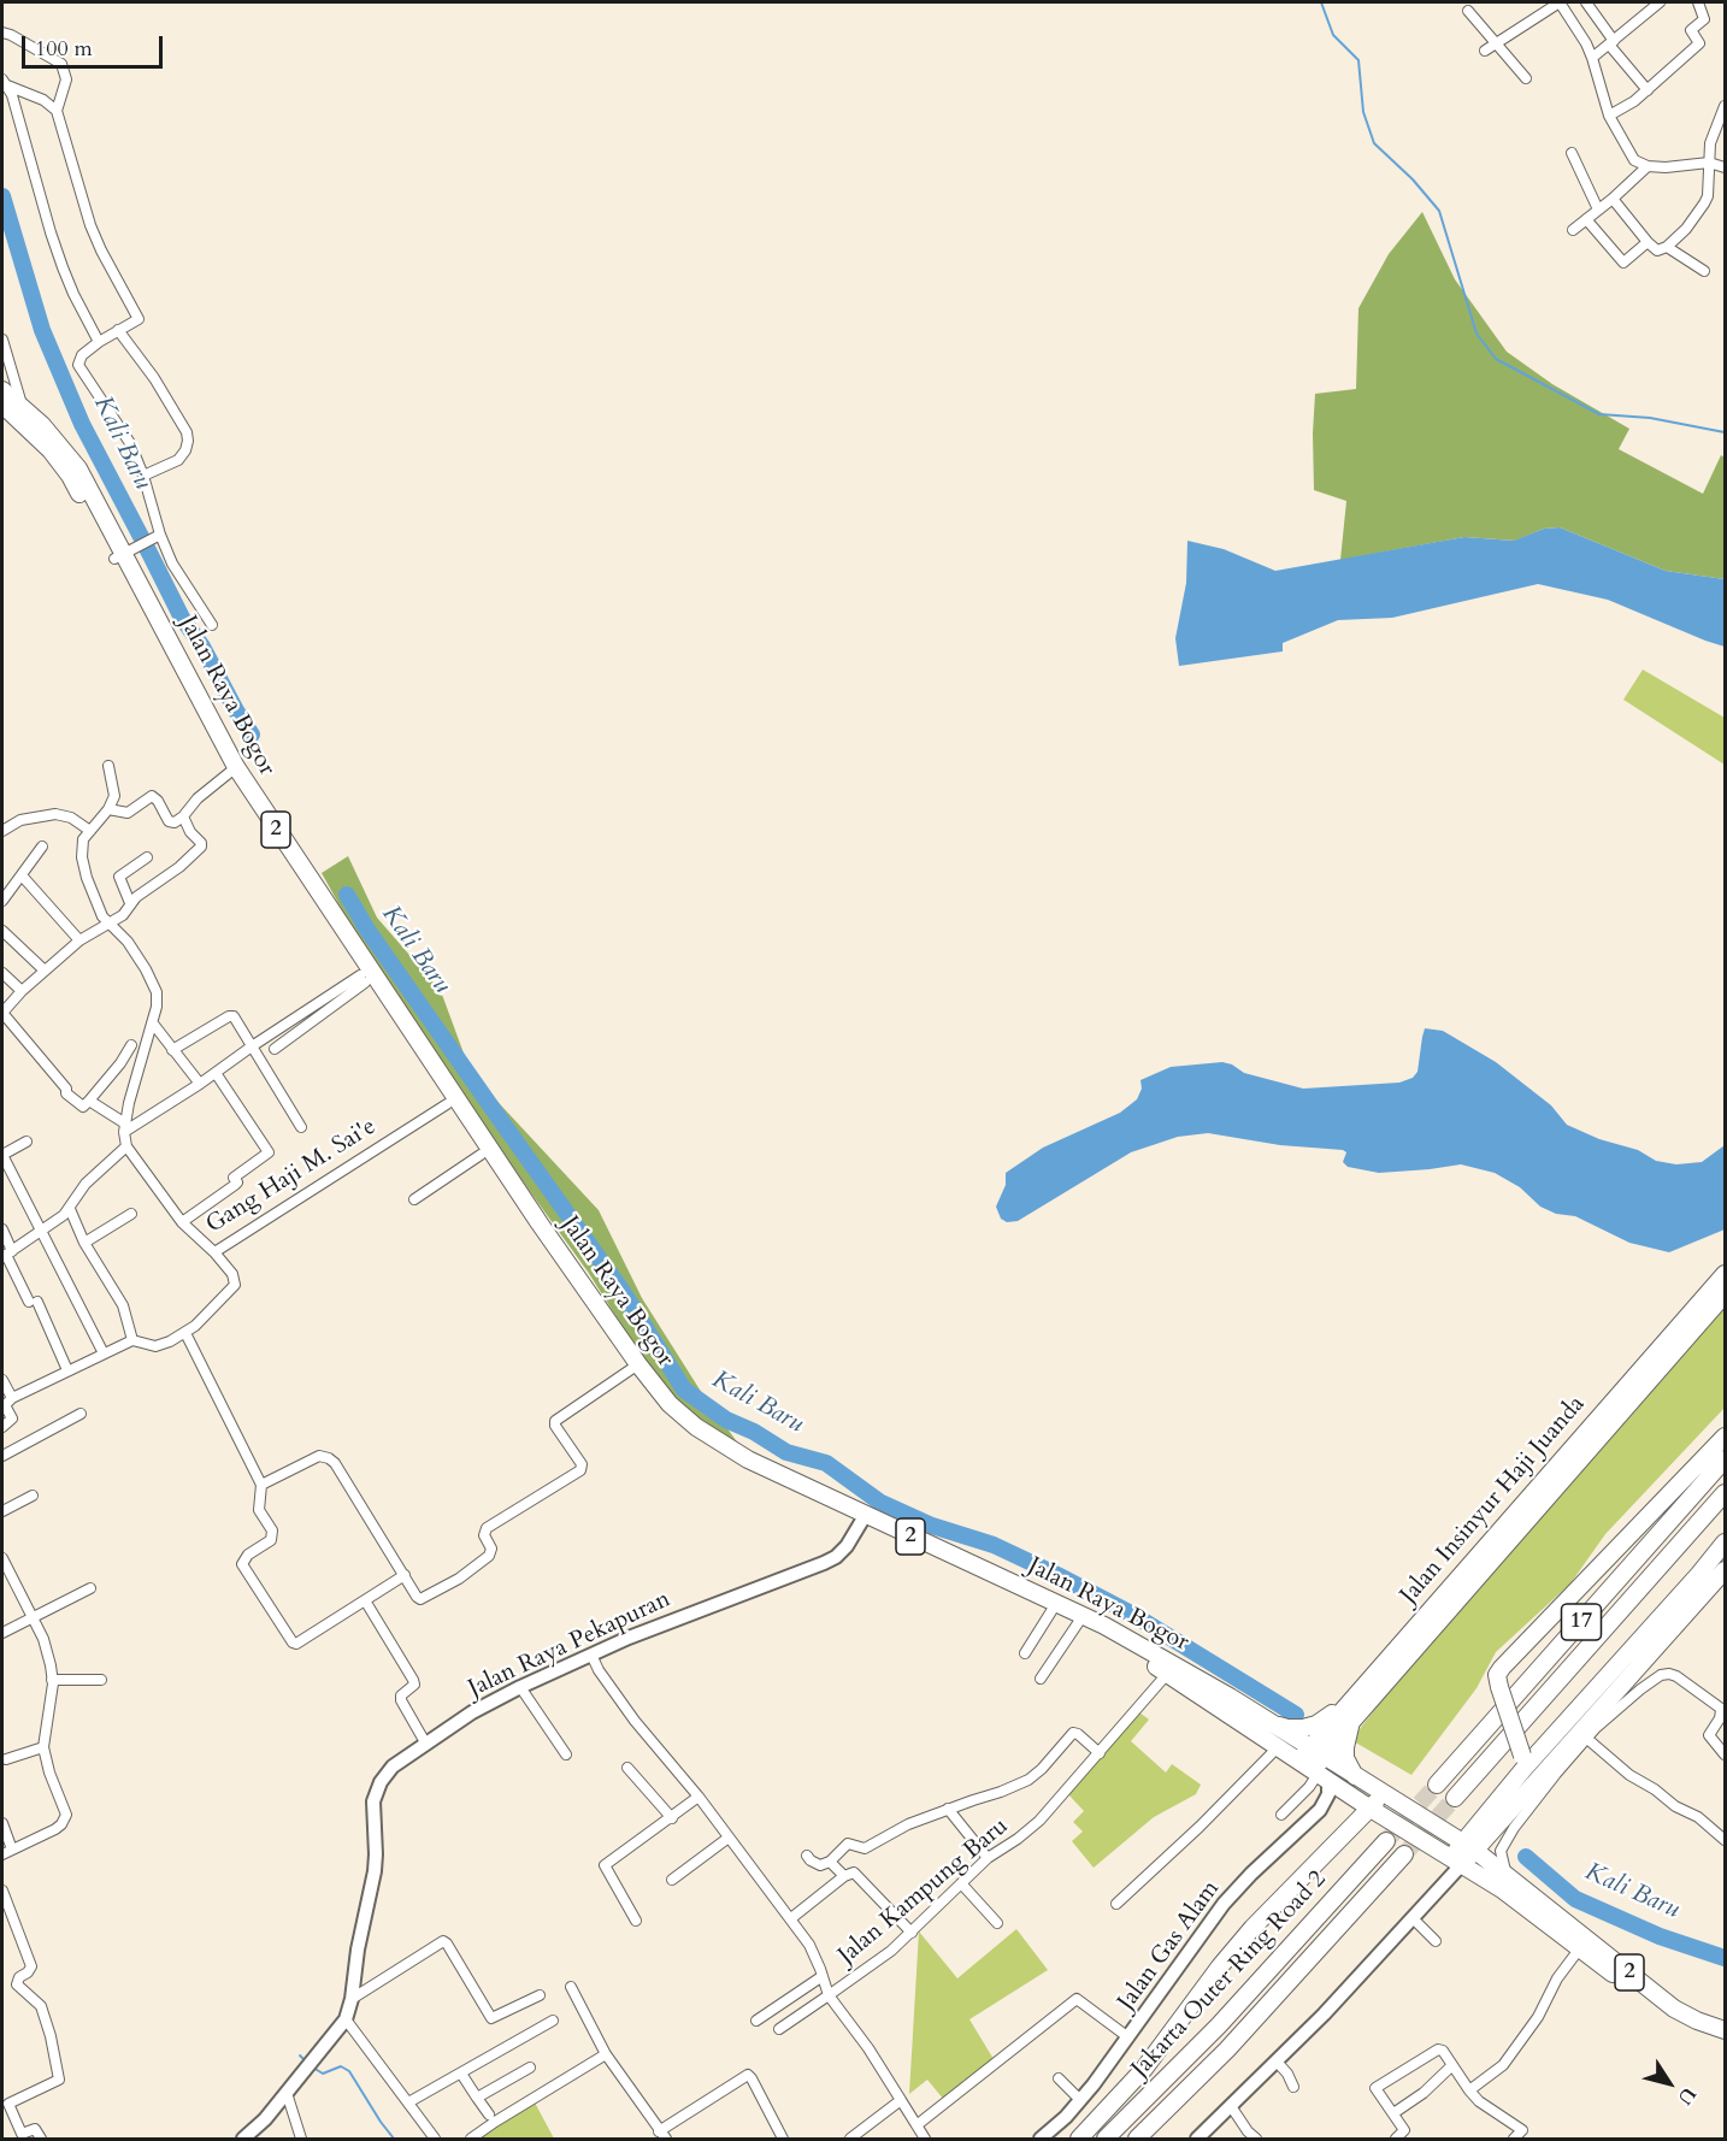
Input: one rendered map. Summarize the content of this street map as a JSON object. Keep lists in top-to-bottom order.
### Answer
{
  "streets": {
    "highway": [
      "Jalan Raya Bogor",
      "2",
      "Jalan Insinyur Haji Juanda",
      "17",
      "Jakarta Outer Ring Road 2"
    ],
    "main road": ["Jalan Raya Pekapuran", "Jalan Gas Alam"],
    "street": ["Gang Haji M. Sai'e", "Jalan Kampung Baru"]
  },
  "crossings": [
    ["Jalan Raya Bogor", "Gang Haji M. Sai'e"],
    ["Jalan Raya Bogor", "Jalan Insinyur Haji Juanda"],
    ["Jalan Raya Bogor", "Jalan Raya Pekapuran"],
    ["Jalan Raya Bogor", "Jalan Kampung Baru"],
    ["Jalan Raya Bogor", "Jalan Gas Alam"],
    ["Jalan Insinyur Haji Juanda", "Jalan Gas Alam"]
  ],
  "water": ["Kali Baru"],
  "scale_bar": "100 m",
  "north": "bottom right"
}
